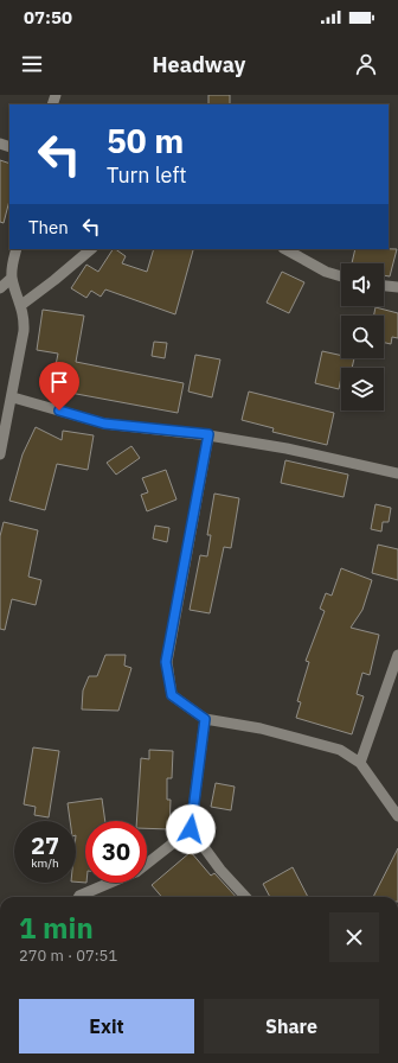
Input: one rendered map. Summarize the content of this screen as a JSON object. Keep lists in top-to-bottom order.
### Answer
{
  "page": {
    "status": "07:50",
    "header": "Headway",
    "turn": ["50 m", "Turn left"],
    "then": "Then",
    "speed": "27 km/h",
    "limit": "30",
    "heading": ["1 min", "270 m · 07:51"],
    "buttons": ["Exit", "Share"]
  }
}
